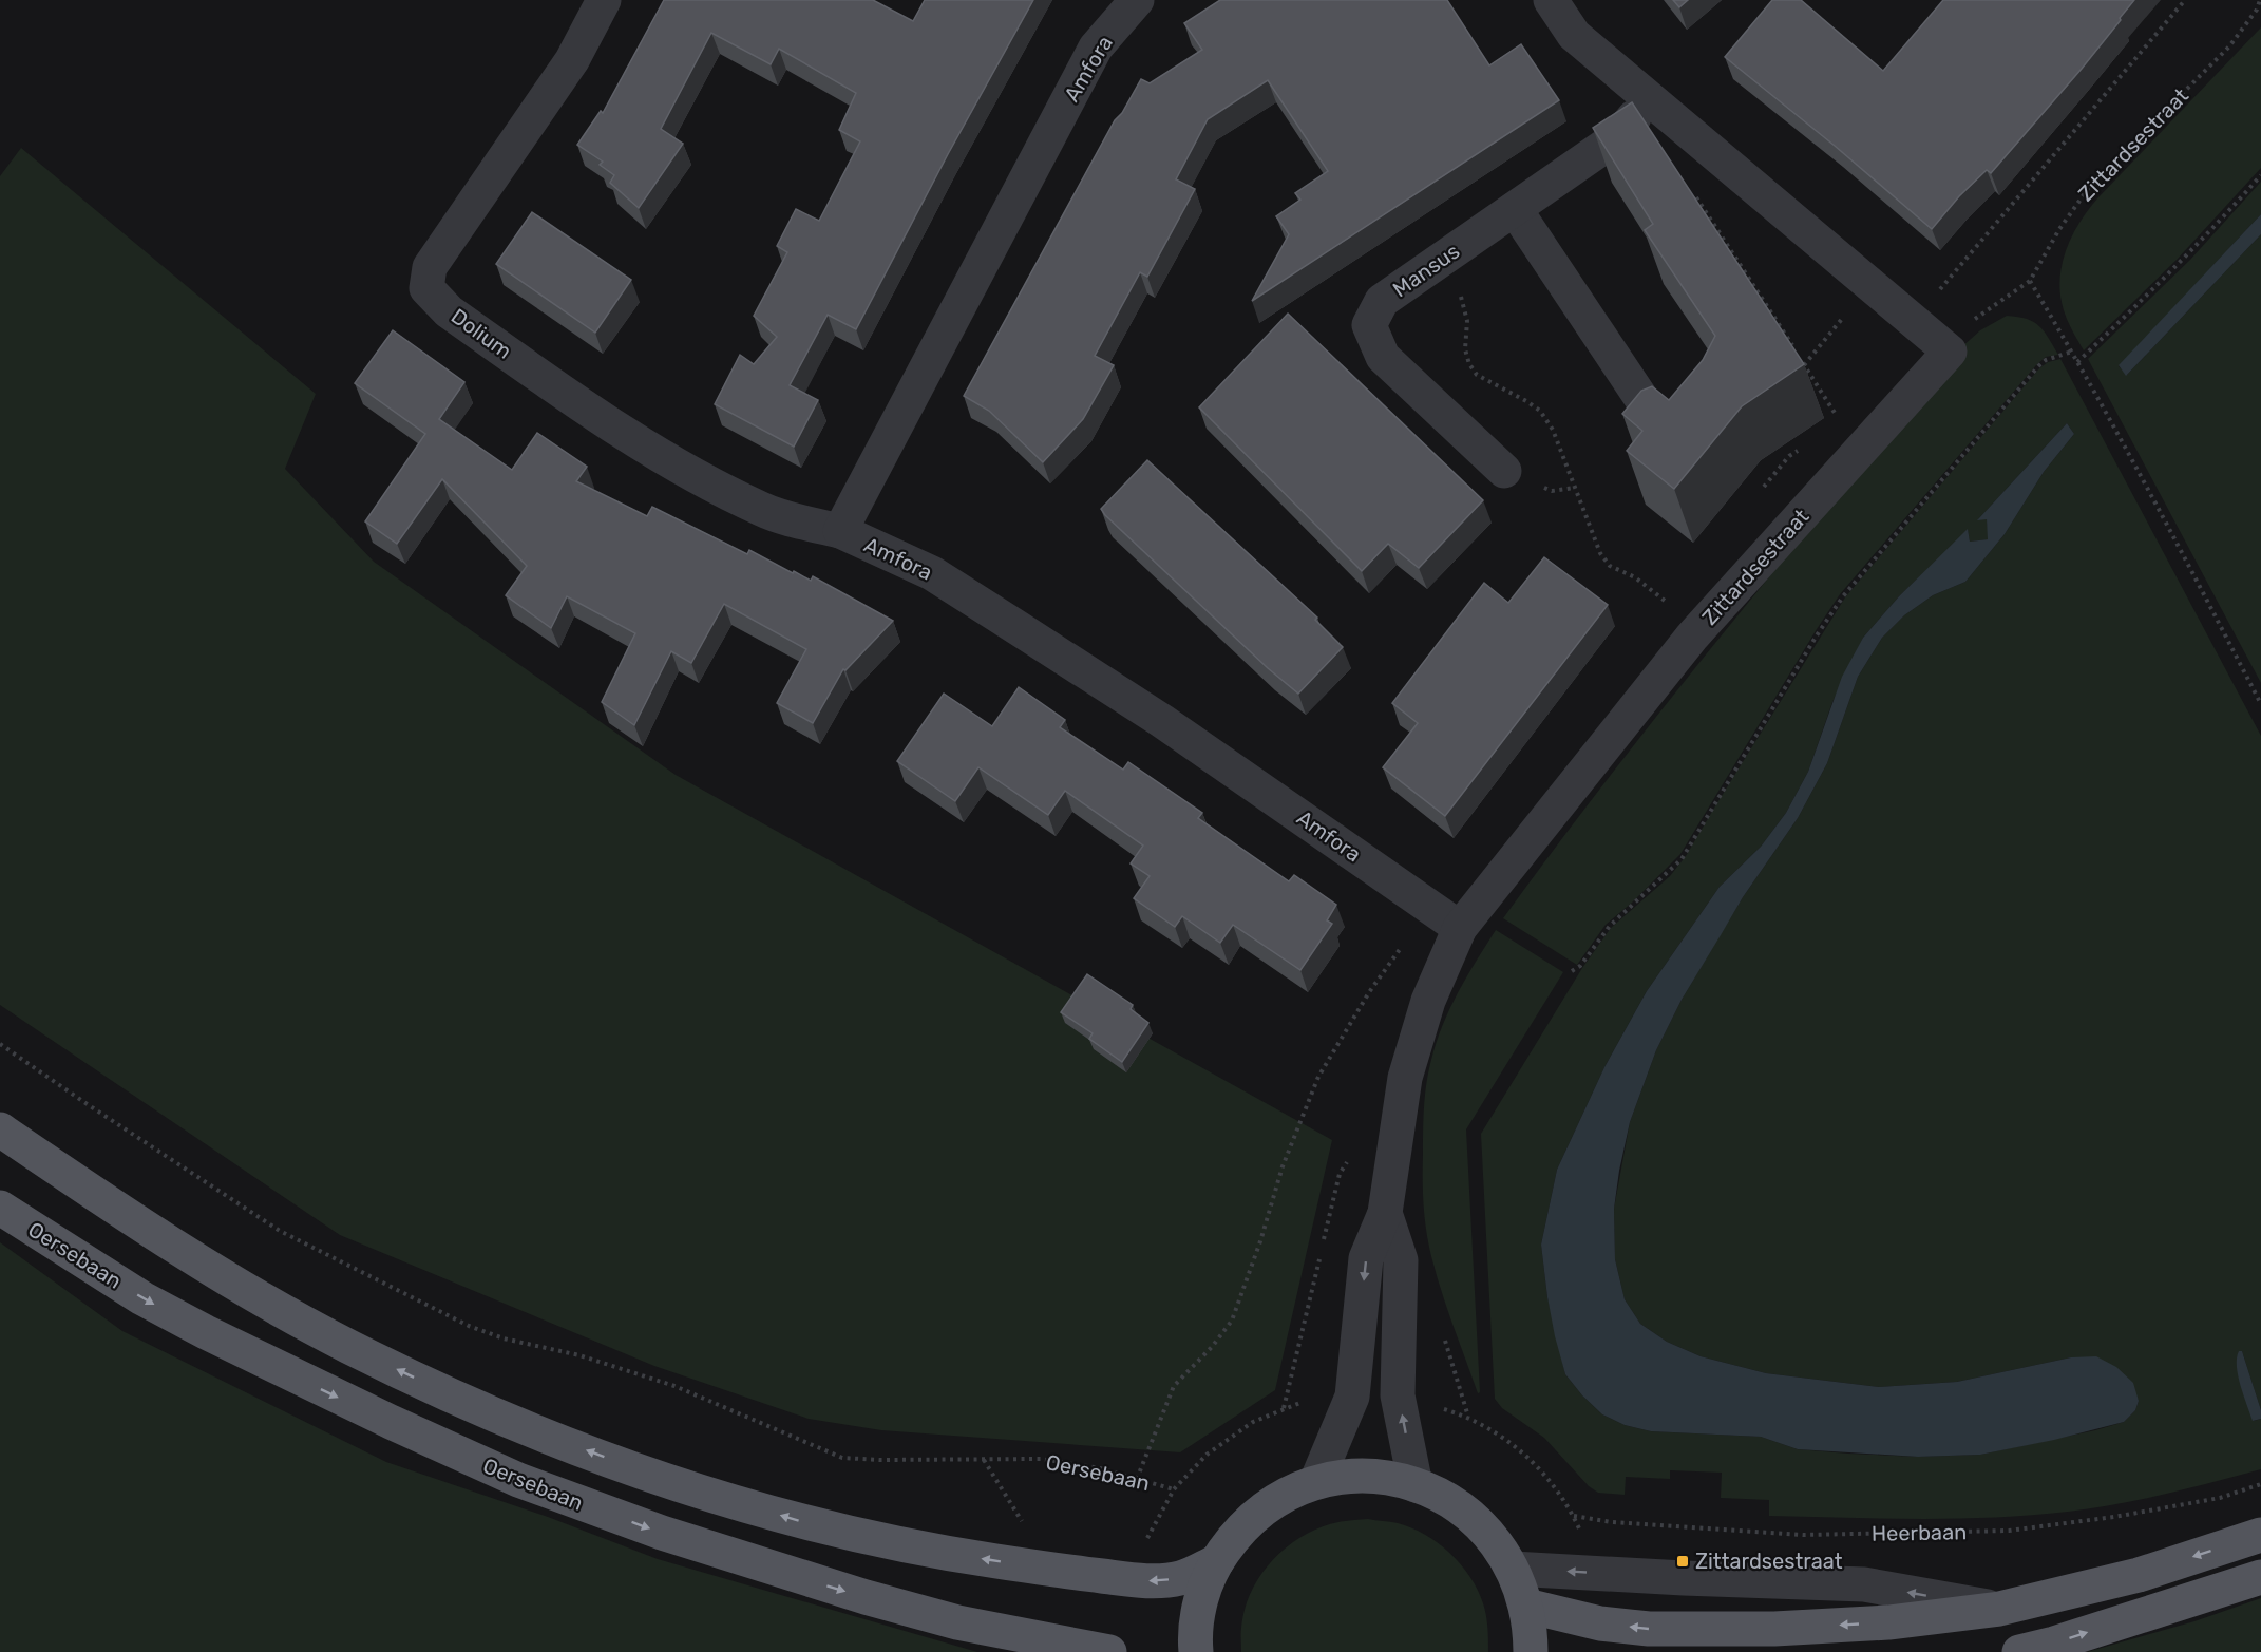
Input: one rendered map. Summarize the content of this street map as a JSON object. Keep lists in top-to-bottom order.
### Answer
{
  "streets": {
    "main road": ["Oersebaan"],
    "street": [
      "Amfora",
      "Zittardsestraat",
      "Mansus",
      "Dolium"
    ],
    "path": ["Heerbaan"]
  },
  "crossings": [
    ["Amfora", "Zittardsestraat"],
    ["Amfora", "Dolium"]
  ],
  "places": {
    "transit": ["Zittardsestraat"]
  }
}
